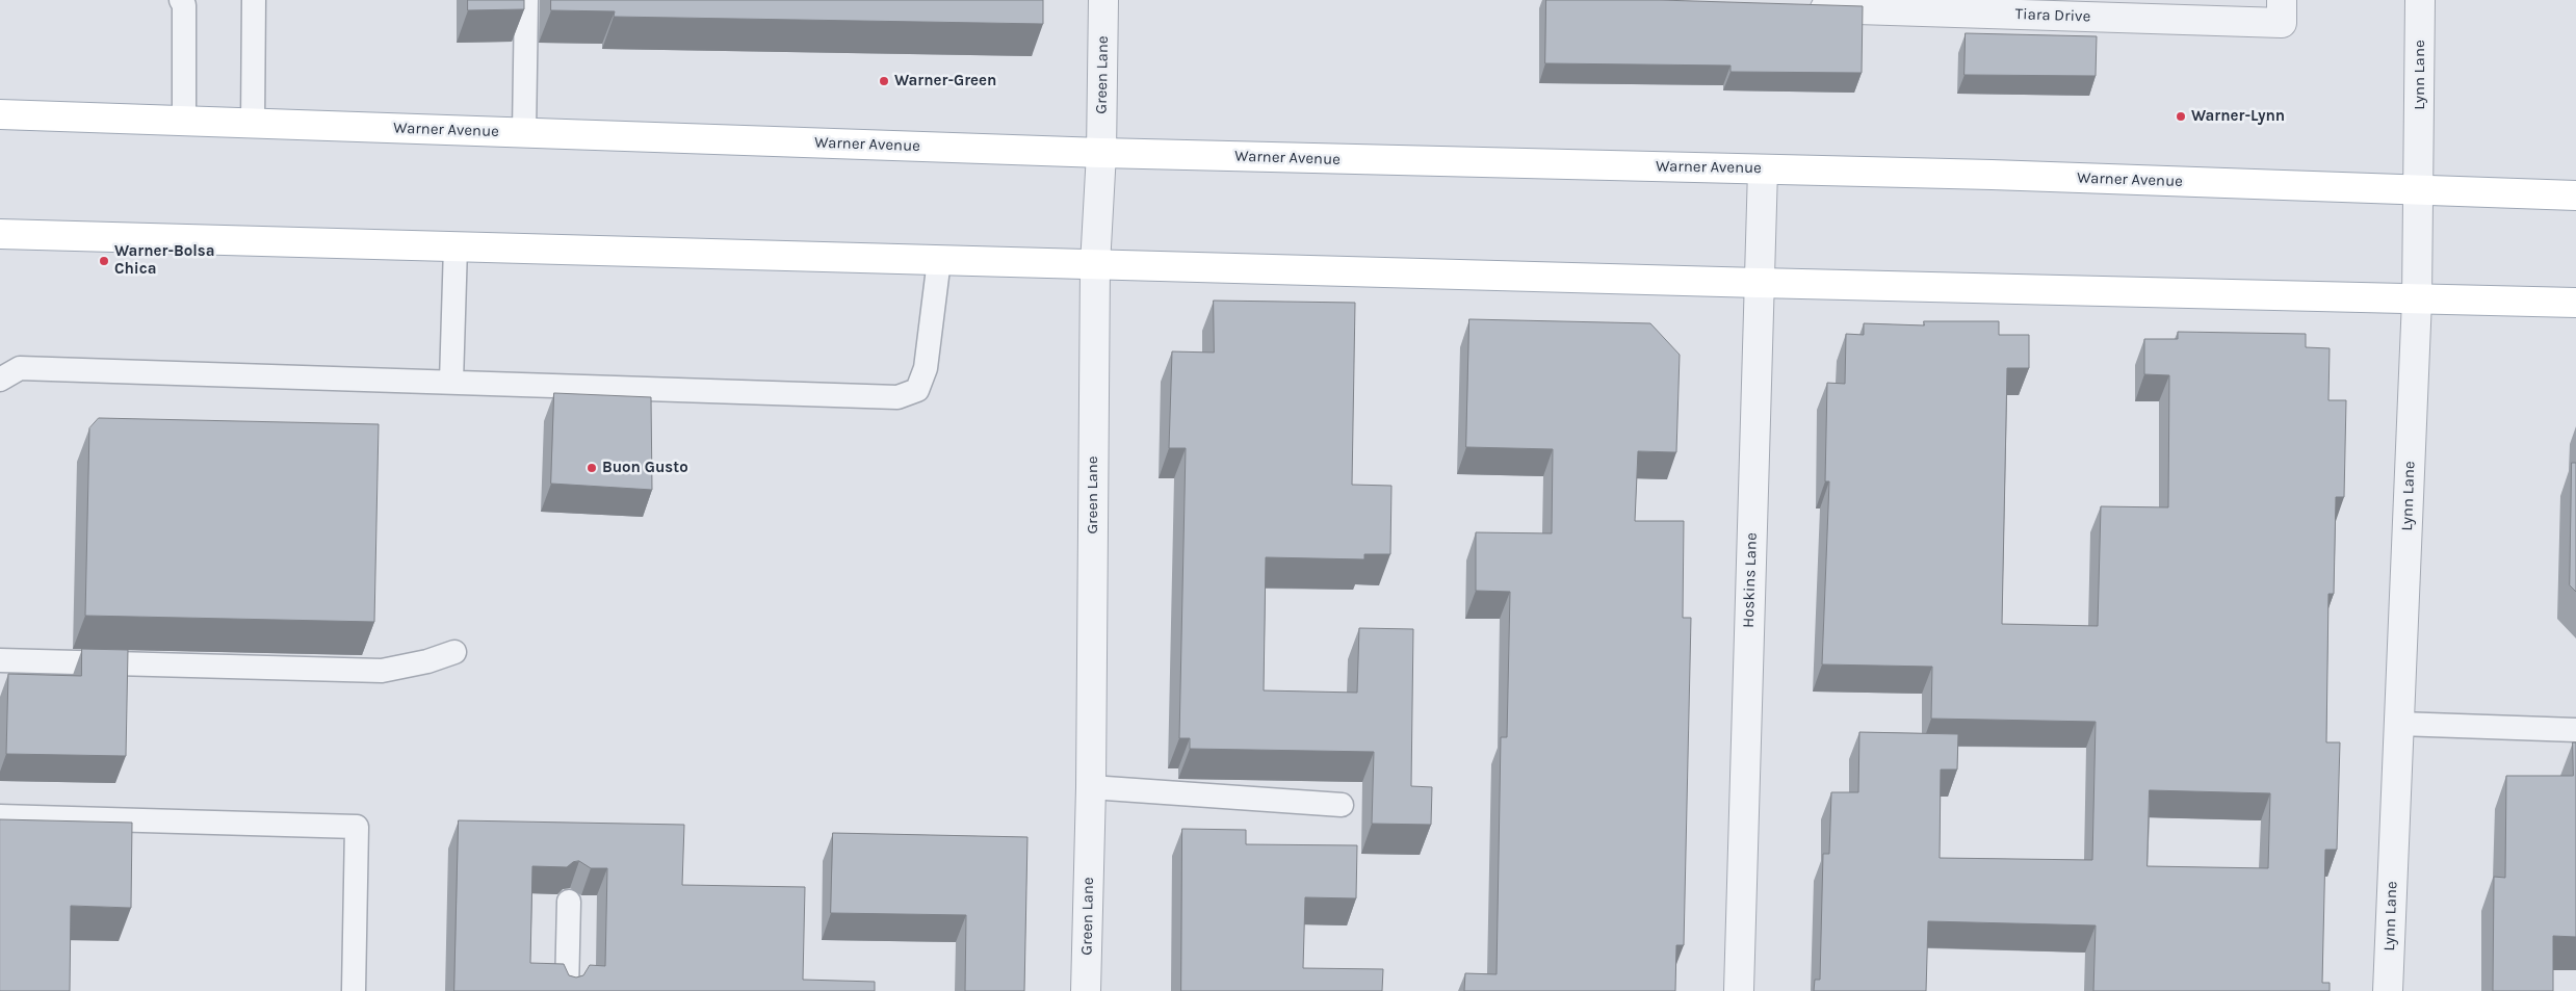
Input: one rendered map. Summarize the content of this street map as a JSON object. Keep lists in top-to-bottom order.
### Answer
{
  "streets": {
    "main road": ["Warner Avenue"],
    "street": [
      "Tiara Drive",
      "Green Lane",
      "Lynn Lane",
      "Hoskins Lane"
    ]
  },
  "crossings": [
    ["Green Lane", "Warner Avenue"],
    ["Lynn Lane", "Warner Avenue"],
    ["Warner Avenue", "Hoskins Lane"]
  ],
  "places": [
    "Warner-Green",
    "Warner-Lynn",
    "Warner-Bolsa Chica",
    "Buon Gusto"
  ]
}
